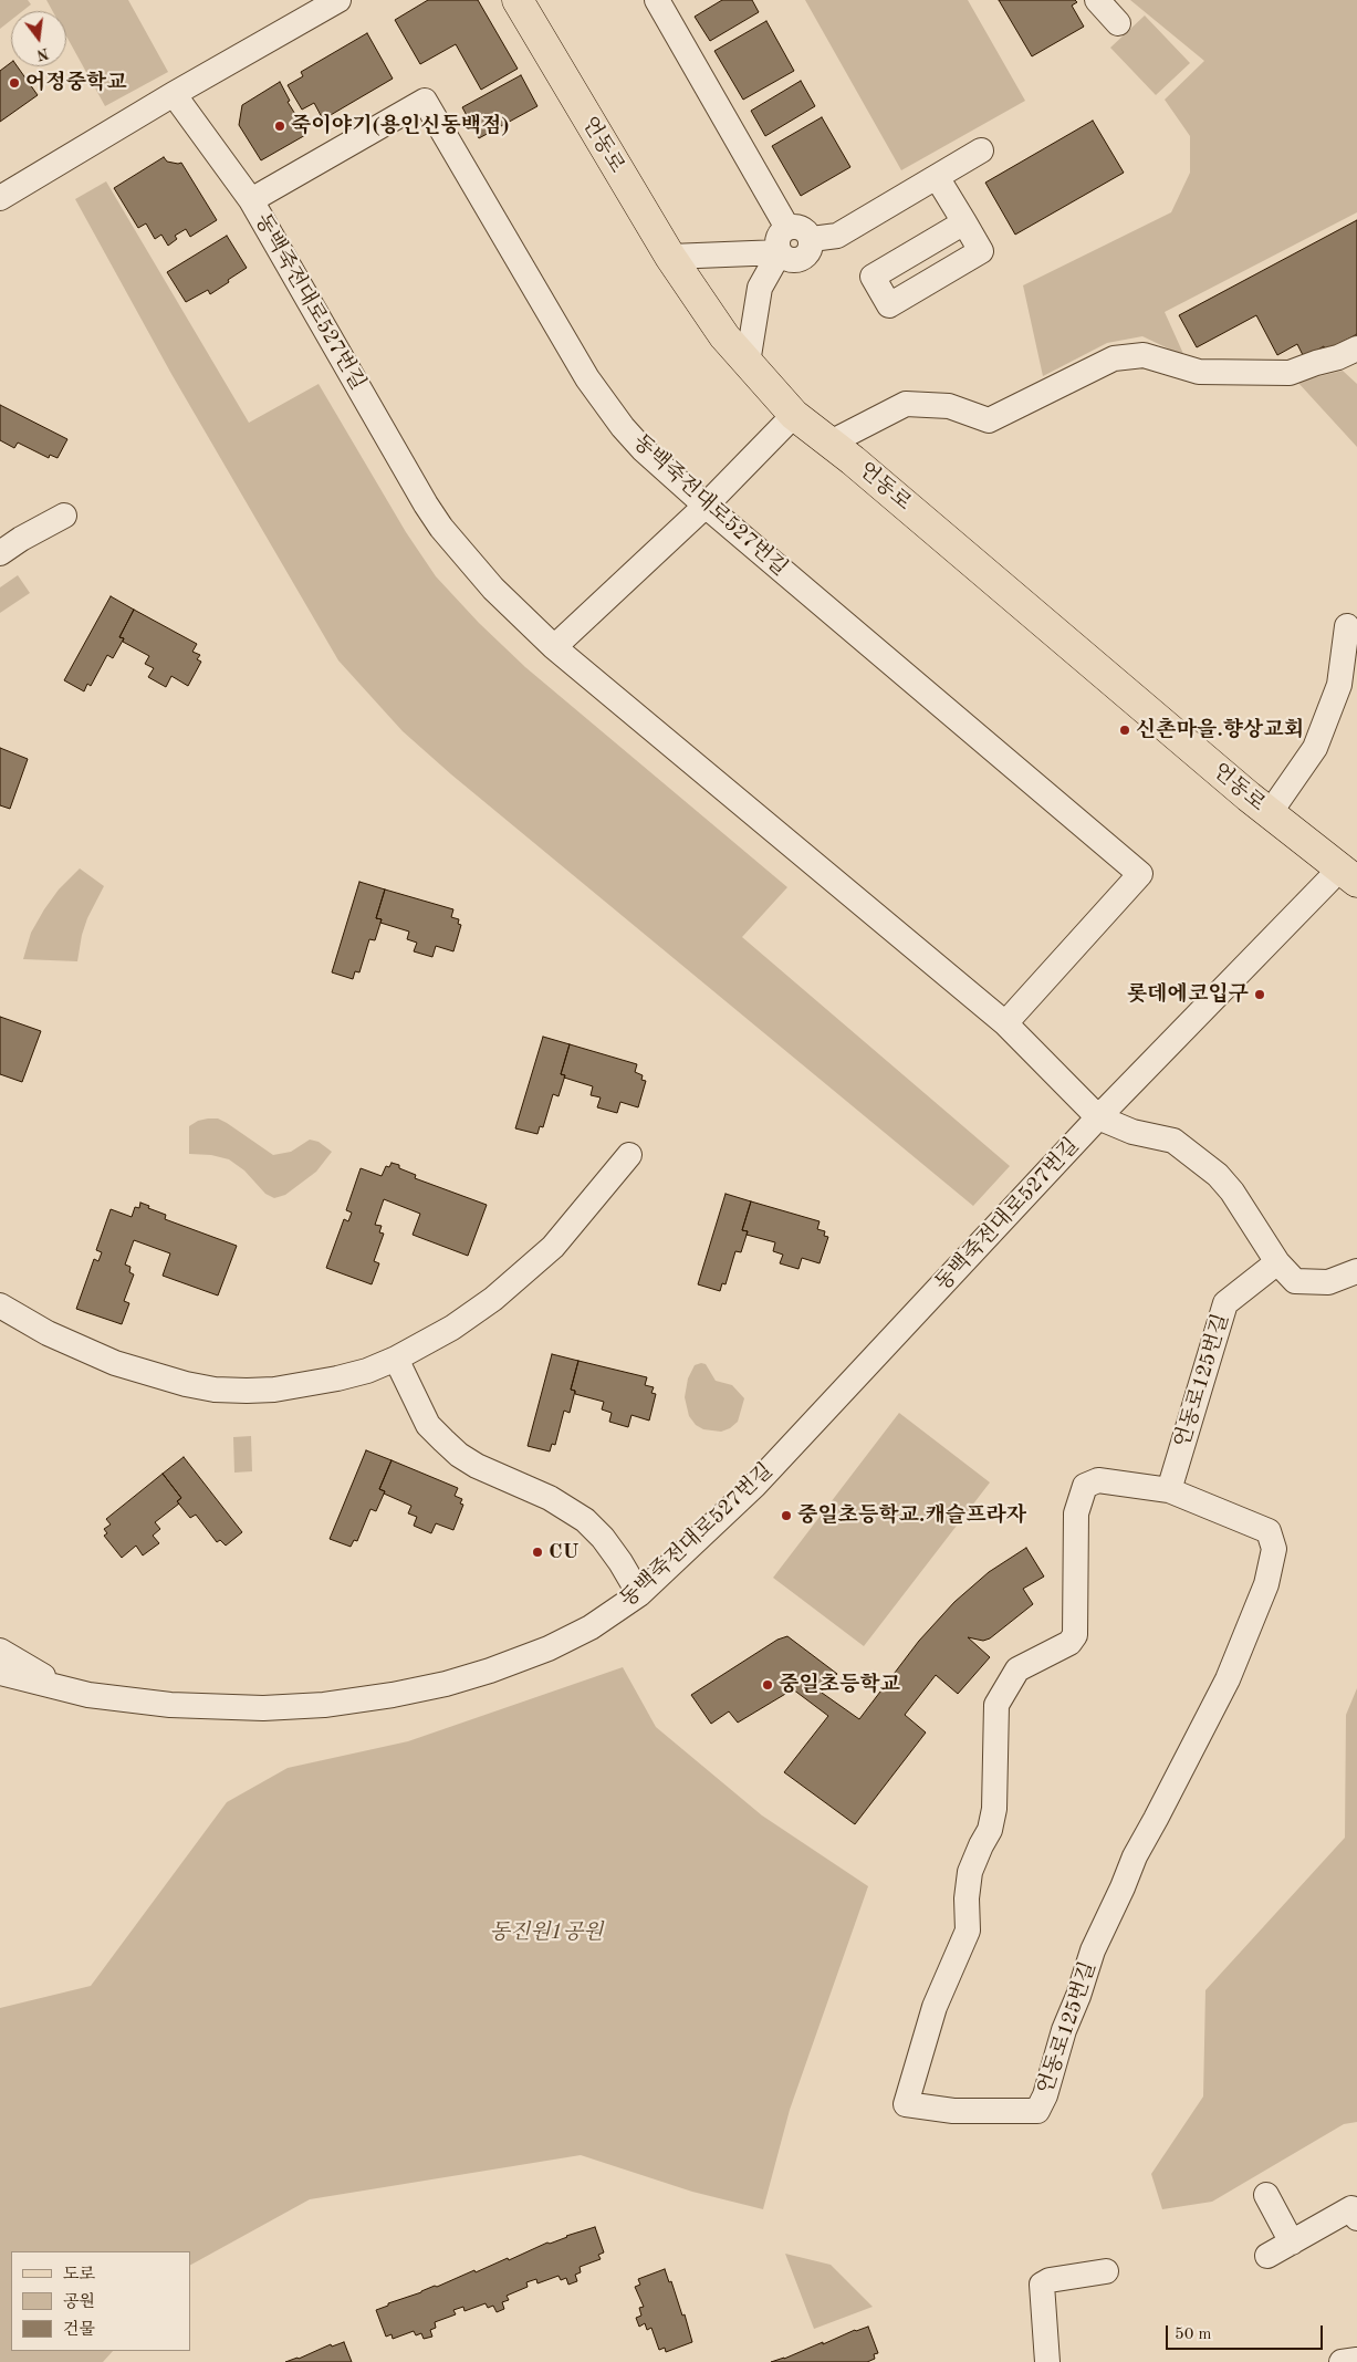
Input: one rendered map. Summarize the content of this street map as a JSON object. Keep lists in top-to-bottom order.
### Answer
{
  "streets": {
    "main road": ["언동로"],
    "street": ["동백죽전대로527번길", "언동로125번길"]
  },
  "crossings": [
    ["언동로", "동백죽전대로527번길"]
  ],
  "parks": ["동진원1공원"],
  "places": [
    "어정중학교",
    "죽이야기(용인신동백점)",
    "신촌마을.향상교회",
    "롯데에코입구",
    "중일초등학교.캐슬프라자",
    "CU",
    "중일초등학교"
  ],
  "legend": ["도로", "공원", "건물"],
  "scale_bar": "50 m",
  "north": "bottom"
}
